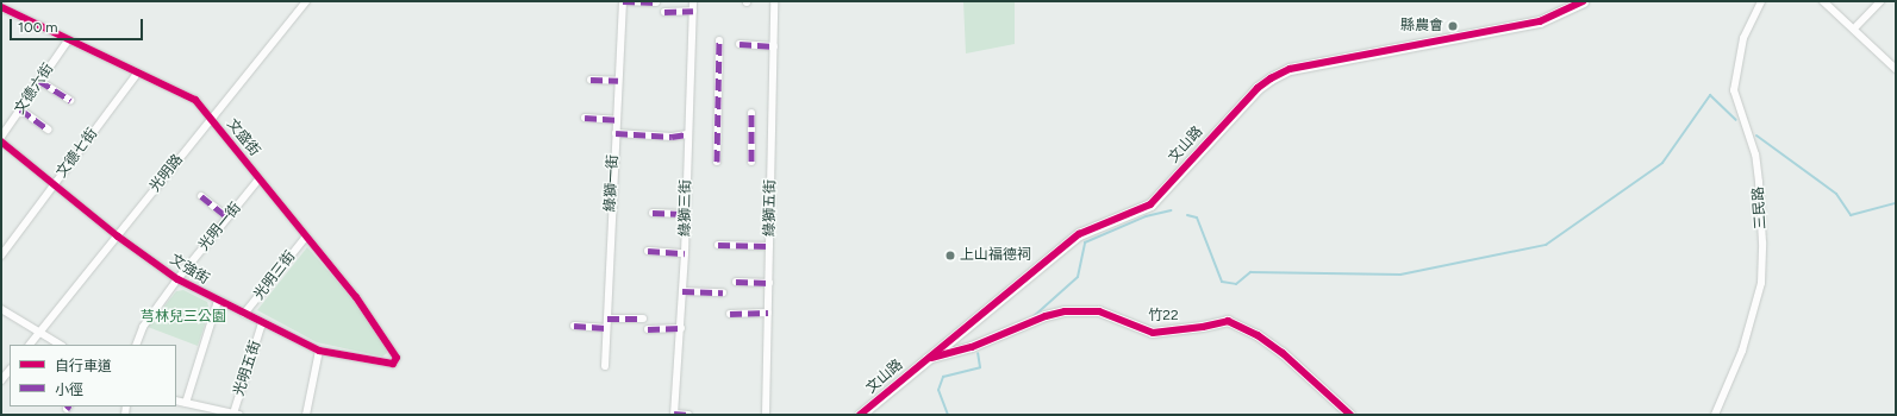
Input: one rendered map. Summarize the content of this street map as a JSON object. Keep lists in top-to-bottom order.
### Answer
{
  "streets": {
    "main road": ["文山路"],
    "street": [
      "文德六街",
      "文盛街",
      "文德七街",
      "光明路",
      "綠獅一街",
      "綠獅三街",
      "綠獅五街",
      "三民路",
      "光明一街",
      "文強街",
      "光明三街",
      "竹22",
      "光明五街"
    ]
  },
  "crossings": [
    ["文德六街", "文盛街"],
    ["文盛街", "文德七街"],
    ["文盛街", "光明路"],
    ["文盛街", "光明一街"],
    ["文盛街", "文強街"],
    ["文盛街", "光明三街"],
    ["文山路", "竹22"],
    ["文德七街", "文強街"],
    ["光明路", "文強街"],
    ["光明一街", "文強街"],
    ["文強街", "光明三街"],
    ["文強街", "光明五街"]
  ],
  "parks": ["芎林兒三公園"],
  "places": ["縣農會", "上山福德祠"],
  "legend": ["自行車道", "小徑"],
  "scale_bar": "100 m"
}
